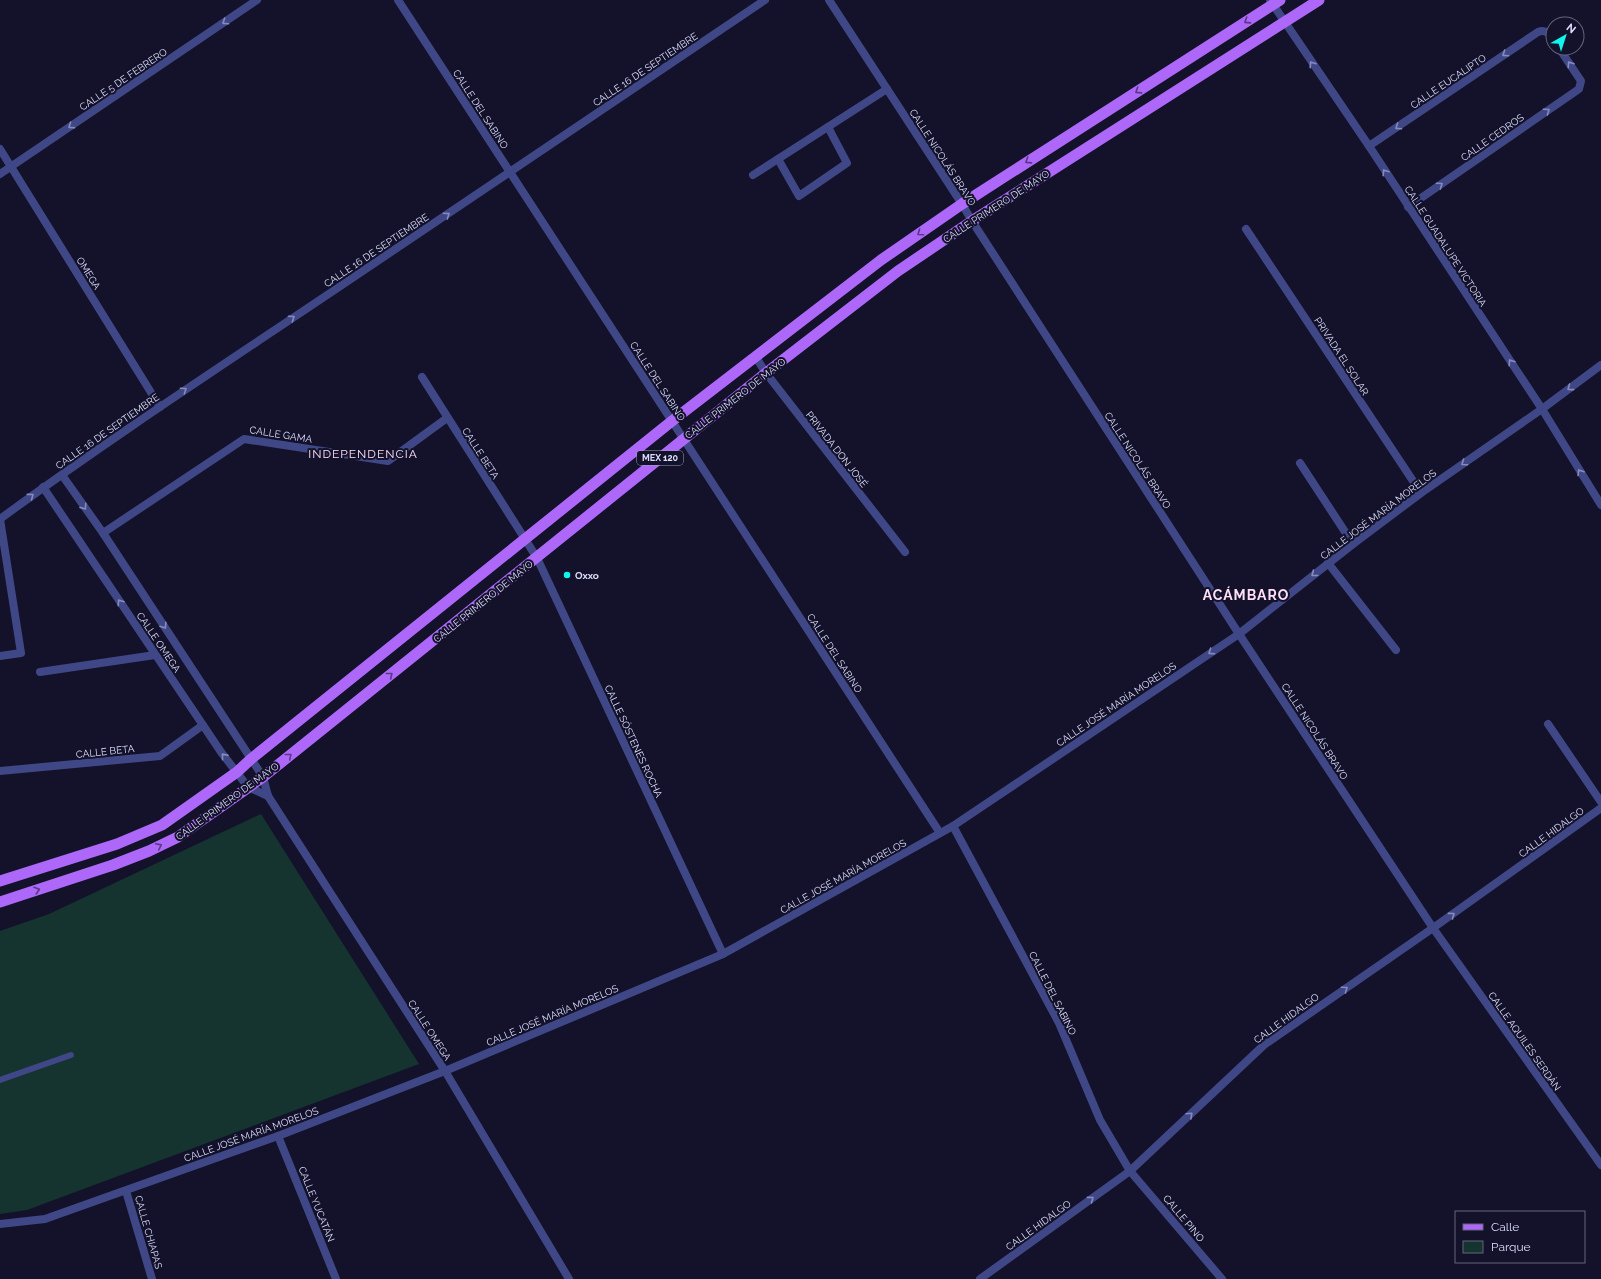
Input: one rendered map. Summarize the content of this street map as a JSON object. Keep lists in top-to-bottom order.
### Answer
{
  "streets": {
    "main road": ["CALLE PRIMERO DE MAYO", "MEX 120"],
    "street": [
      "CALLE 16 DE SEPTIEMBRE",
      "CALLE 5 DE FEBRERO",
      "CALLE EUCALIPTO",
      "CALLE DEL SABINO",
      "CALLE CEDROS",
      "CALLE NICOLÁS BRAVO",
      "CALLE GUADALUPE VICTORIA",
      "OMEGA",
      "PRIVADA EL SOLAR",
      "CALLE GAMA",
      "PRIVADA DON JOSÉ",
      "CALLE BETA",
      "CALLE JOSÉ MARÍA MORELOS",
      "CALLE OMEGA",
      "CALLE SÓSTENES ROCHA",
      "CALLE HIDALGO",
      "CALLE AQUILES SERDÁN",
      "CALLE YUCATÁN",
      "CALLE PINO",
      "CALLE CHIAPAS"
    ]
  },
  "crossings": [
    ["CALLE 16 DE SEPTIEMBRE", "CALLE DEL SABINO"],
    ["CALLE 16 DE SEPTIEMBRE", "OMEGA"],
    ["CALLE 16 DE SEPTIEMBRE", "CALLE OMEGA"],
    ["CALLE 5 DE FEBRERO", "OMEGA"],
    ["CALLE EUCALIPTO", "CALLE GUADALUPE VICTORIA"],
    ["CALLE DEL SABINO", "CALLE PRIMERO DE MAYO"],
    ["CALLE DEL SABINO", "CALLE JOSÉ MARÍA MORELOS"],
    ["CALLE DEL SABINO", "CALLE HIDALGO"],
    ["CALLE DEL SABINO", "CALLE PINO"],
    ["CALLE CEDROS", "CALLE GUADALUPE VICTORIA"],
    ["CALLE NICOLÁS BRAVO", "CALLE PRIMERO DE MAYO"],
    ["CALLE NICOLÁS BRAVO", "CALLE JOSÉ MARÍA MORELOS"],
    ["CALLE NICOLÁS BRAVO", "CALLE HIDALGO"],
    ["CALLE NICOLÁS BRAVO", "CALLE AQUILES SERDÁN"],
    ["CALLE PRIMERO DE MAYO", "CALLE GUADALUPE VICTORIA"],
    ["CALLE PRIMERO DE MAYO", "PRIVADA DON JOSÉ"],
    ["CALLE PRIMERO DE MAYO", "CALLE BETA"],
    ["CALLE PRIMERO DE MAYO", "CALLE OMEGA"],
    ["CALLE PRIMERO DE MAYO", "CALLE SÓSTENES ROCHA"],
    ["CALLE GUADALUPE VICTORIA", "CALLE JOSÉ MARÍA MORELOS"],
    ["PRIVADA EL SOLAR", "CALLE JOSÉ MARÍA MORELOS"],
    ["CALLE GAMA", "CALLE BETA"],
    ["CALLE GAMA", "CALLE OMEGA"],
    ["CALLE BETA", "CALLE OMEGA"],
    ["CALLE BETA", "CALLE SÓSTENES ROCHA"],
    ["CALLE JOSÉ MARÍA MORELOS", "CALLE OMEGA"],
    ["CALLE JOSÉ MARÍA MORELOS", "CALLE SÓSTENES ROCHA"],
    ["CALLE JOSÉ MARÍA MORELOS", "CALLE YUCATÁN"],
    ["CALLE JOSÉ MARÍA MORELOS", "CALLE CHIAPAS"],
    ["CALLE HIDALGO", "CALLE AQUILES SERDÁN"],
    ["CALLE HIDALGO", "CALLE PINO"]
  ],
  "one_way": [
    "CALLE 16 DE SEPTIEMBRE",
    "CALLE 5 DE FEBRERO",
    "CALLE EUCALIPTO",
    "CALLE CEDROS",
    "CALLE GUADALUPE VICTORIA",
    "CALLE JOSÉ MARÍA MORELOS",
    "CALLE HIDALGO"
  ],
  "districts": ["INDEPENDENCIA", "ACÁMBARO"],
  "places": ["Oxxo"],
  "legend": ["Calle", "Parque"],
  "north": "top right"
}
